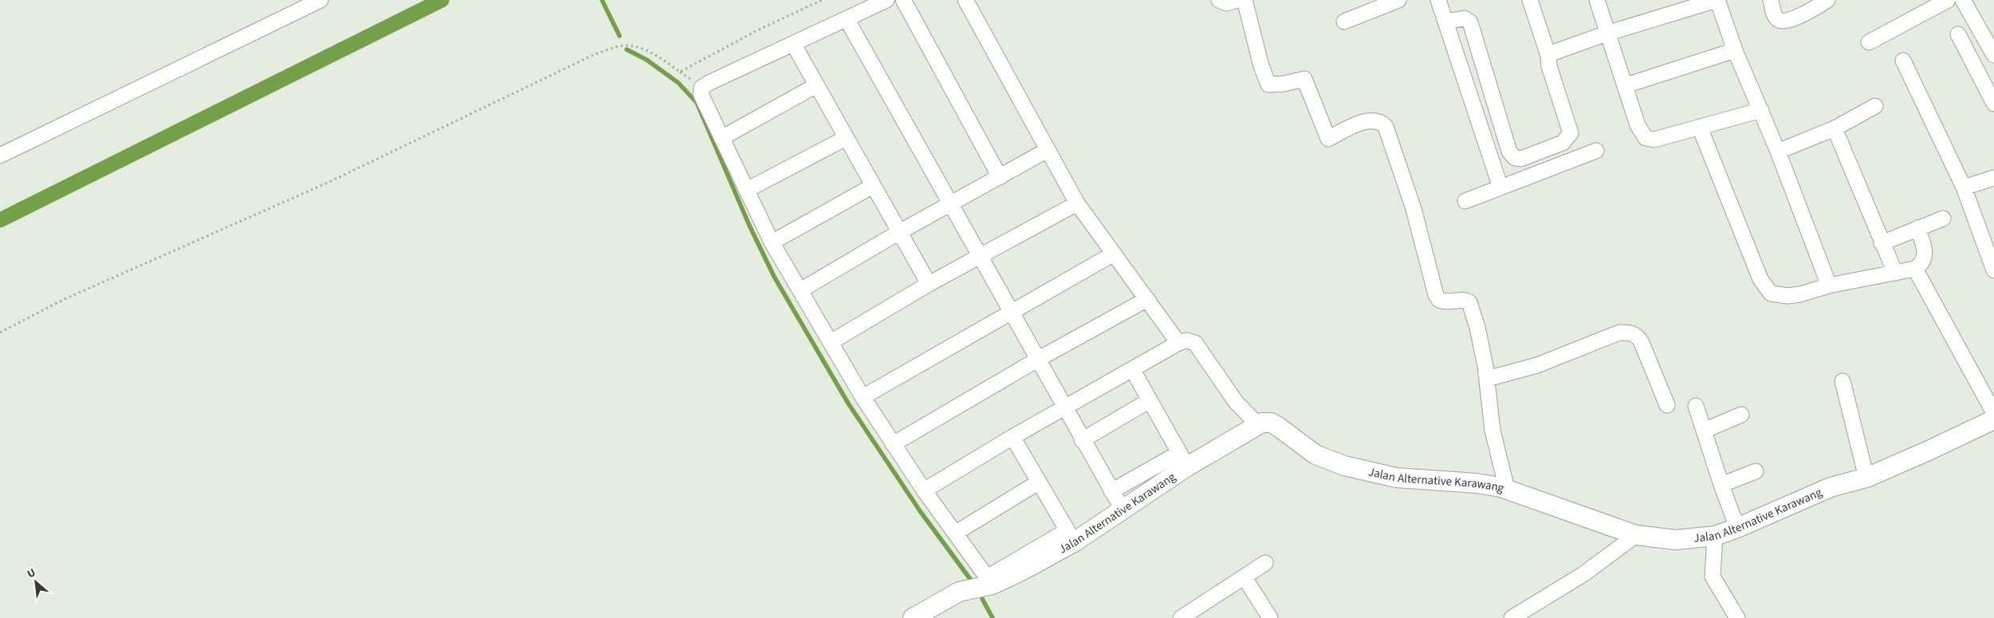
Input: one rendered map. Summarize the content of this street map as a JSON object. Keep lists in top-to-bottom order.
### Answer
{
  "streets": {
    "street": ["Jalan Alternative Karawang"]
  },
  "north": "top left"
}
